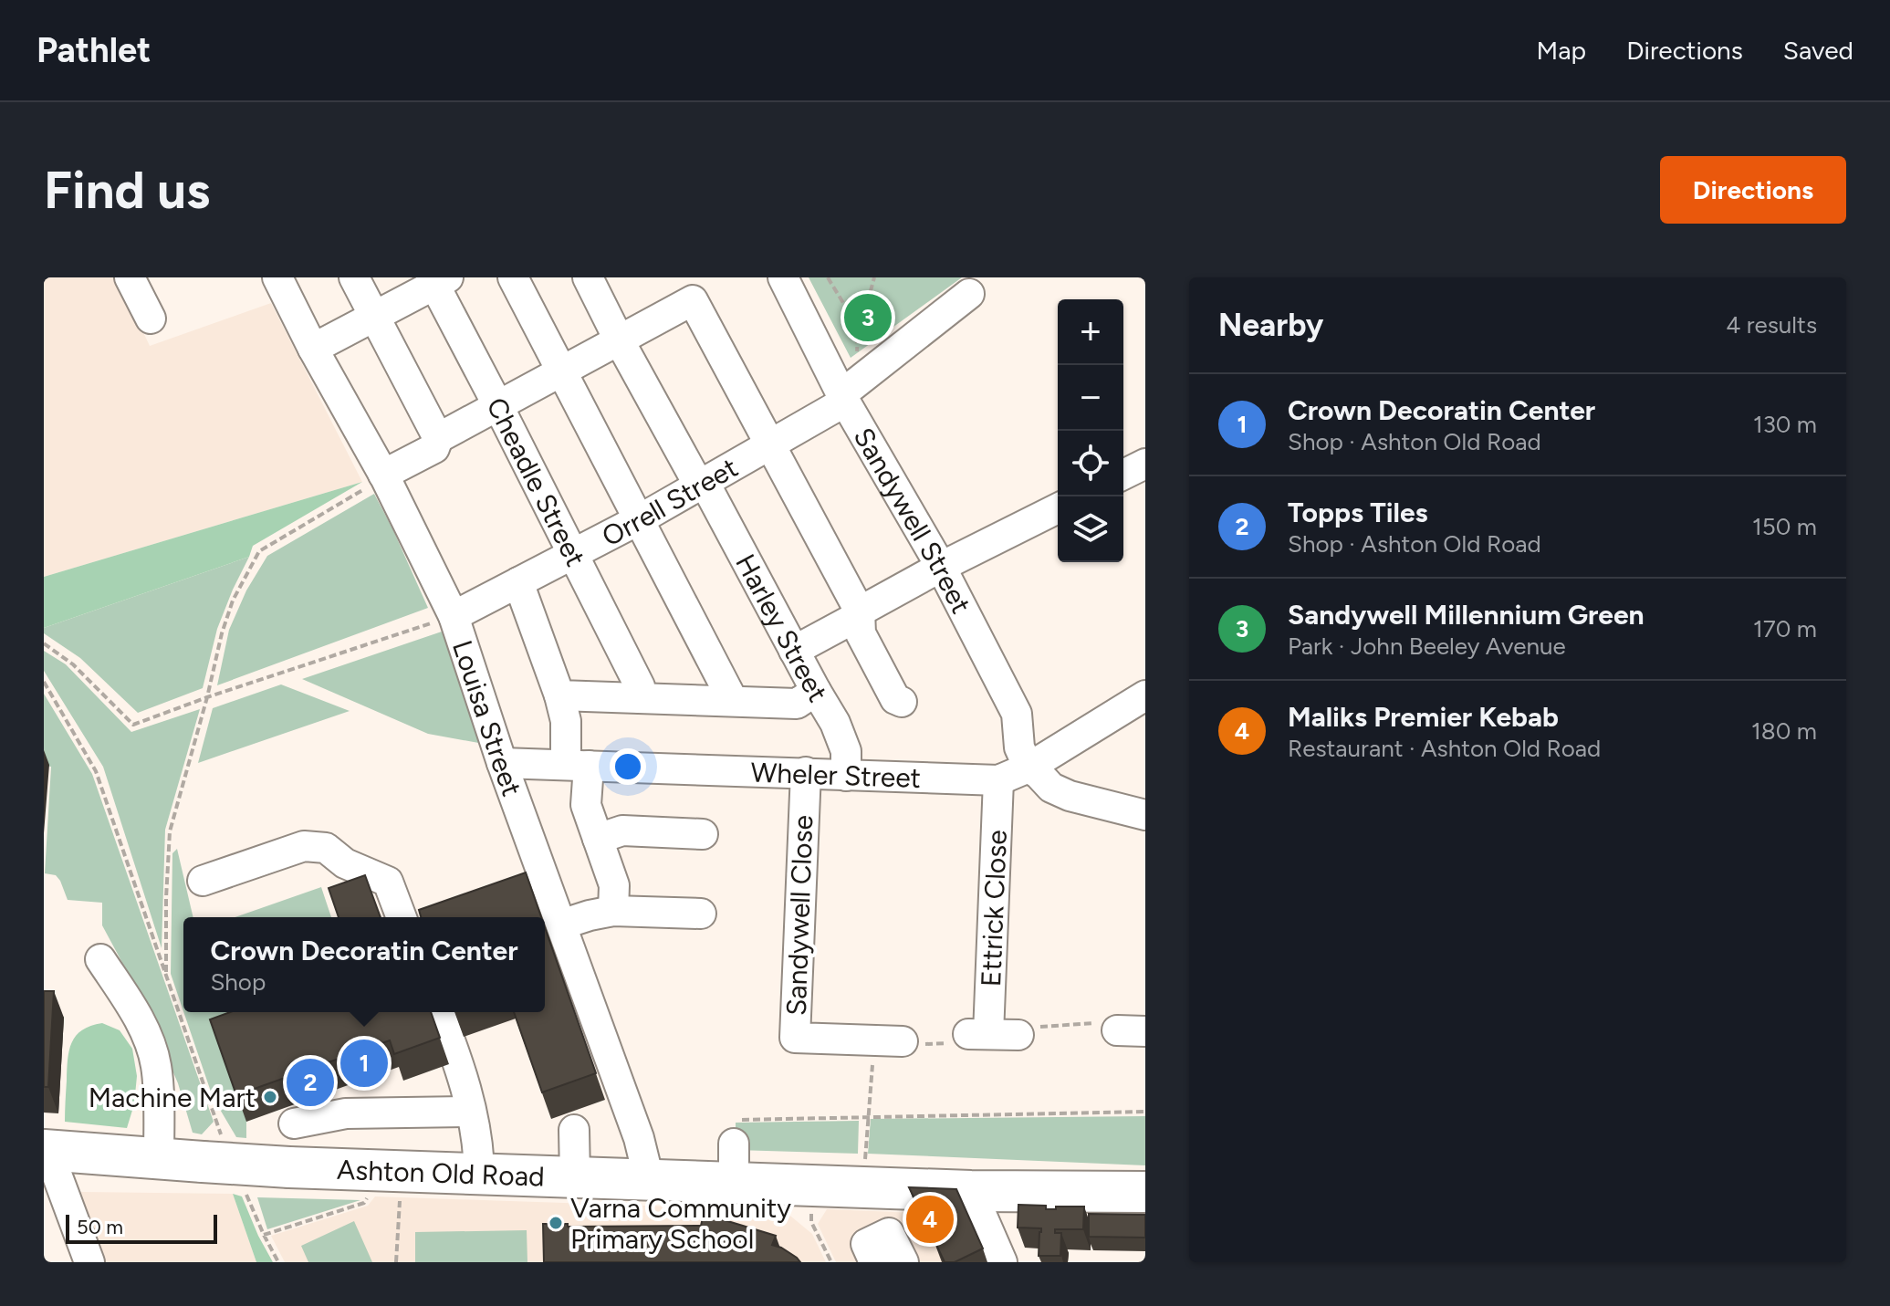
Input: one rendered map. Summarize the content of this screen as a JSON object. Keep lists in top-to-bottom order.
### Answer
{
  "streets": {
    "highway": ["Ashton Old Road"],
    "street": [
      "Cheadle Street",
      "Orrell Street",
      "Sandywell Street",
      "Harley Street",
      "Louisa Street",
      "Wheler Street",
      "Ettrick Close",
      "Sandywell Close"
    ]
  },
  "crossings": [
    ["Cheadle Street", "Orrell Street"],
    ["Orrell Street", "Sandywell Street"],
    ["Orrell Street", "Harley Street"],
    ["Orrell Street", "Louisa Street"],
    ["Sandywell Street", "Wheler Street"],
    ["Harley Street", "Wheler Street"],
    ["Louisa Street", "Wheler Street"],
    ["Louisa Street", "Ashton Old Road"],
    ["Wheler Street", "Ettrick Close"],
    ["Wheler Street", "Sandywell Close"]
  ],
  "places": ["Machine Mart", "Varna Community Primary School"],
  "scale_bar": "50 m",
  "page": {
    "header": "Pathlet",
    "nav": ["Map", "Directions", "Saved"],
    "buttons": "Directions",
    "title": "Find us",
    "heading": ["Nearby", "4 results"],
    "pins": [
      "3",
      "1",
      "2",
      "4"
    ],
    "map_buttons": ["+", "−"],
    "list": [
      {
        "mark": "1",
        "name": "Crown Decoratin Center",
        "note": "Shop · Ashton Old Road",
        "value": "130 m"
      },
      {
        "mark": "2",
        "name": "Topps Tiles",
        "note": "Shop · Ashton Old Road",
        "value": "150 m"
      },
      {
        "mark": "3",
        "name": "Sandywell Millennium Green",
        "note": "Park · John Beeley Avenue",
        "value": "170 m"
      },
      {
        "mark": "4",
        "name": "Maliks Premier Kebab",
        "note": "Restaurant · Ashton Old Road",
        "value": "180 m"
      }
    ],
    "popup": ["Crown Decoratin Center", "Shop"],
    "scale": "50 m"
  }
}
